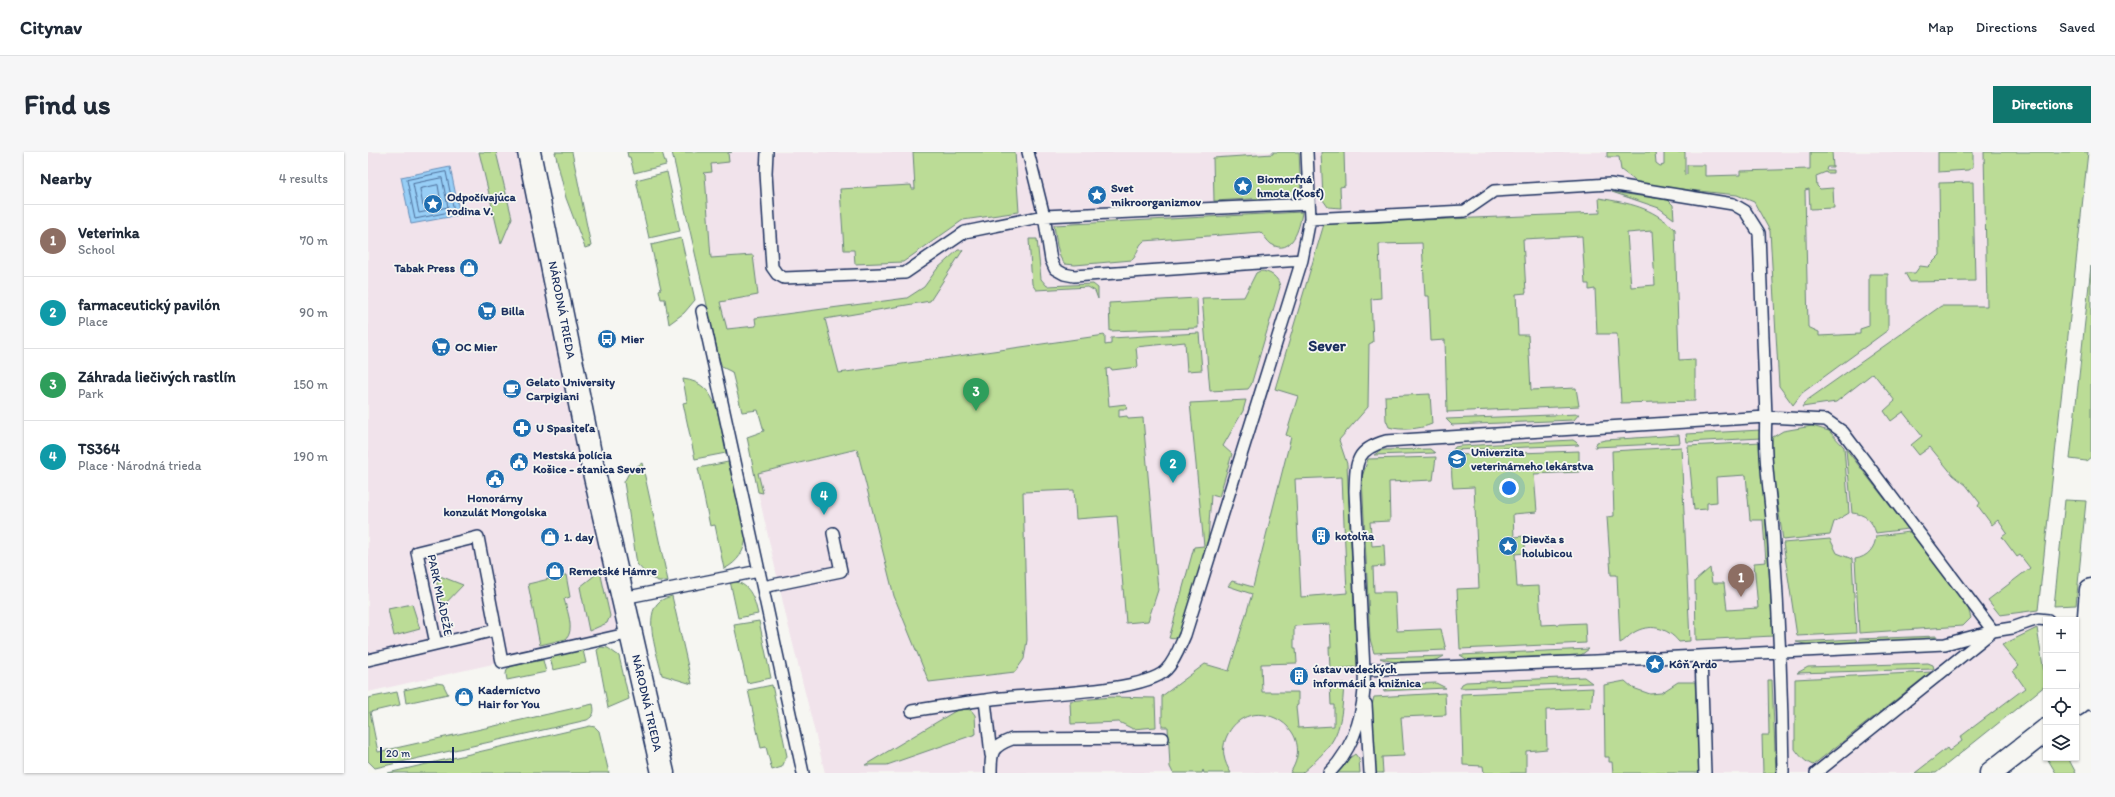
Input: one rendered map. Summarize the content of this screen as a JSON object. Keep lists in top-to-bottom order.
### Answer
{
  "streets": {
    "street": ["NÁRODNÁ TRIEDA"],
    "lane": ["PARK MLÁDEŽE"]
  },
  "crossings": [
    ["NÁRODNÁ TRIEDA", "PARK MLÁDEŽE"]
  ],
  "districts": ["Sever"],
  "places": {
    "place": [
      "Biomorfná hmota (Kosť)",
      "Svet mikroorganizmov",
      "Odpočívajúca rodina V.",
      "Dievča s holubicou",
      "Kôň Ardo"
    ],
    "shop": [
      "Tabak Press",
      "1. day",
      "Remetské Hámre",
      "Kaderníctvo Hair for You"
    ],
    "supermarket": ["Billa", "OC Mier"],
    "bus stop": ["Mier"],
    "cafe": ["Gelato University Carpigiani"],
    "pharmacy": ["U Spasiteľa"],
    "school or university": ["Univerzita veterinárneho lekárstva"],
    "public building": ["Mestská polícia Košice - stanica Sever", "Honorárny konzulát Mongolska"],
    "building": ["kotolňa", "ústav vedeckých informáciĺ a knižnica"]
  },
  "scale_bar": "20 m",
  "page": {
    "header": "Citynav",
    "nav": ["Map", "Directions", "Saved"],
    "buttons": "Directions",
    "title": "Find us",
    "heading": ["Nearby", "4 results"],
    "list": [
      {
        "mark": "1",
        "name": "Veterinka",
        "note": "School",
        "value": "70 m"
      },
      {
        "mark": "2",
        "name": "farmaceutický pavilón",
        "note": "Place",
        "value": "90 m"
      },
      {
        "mark": "3",
        "name": "Záhrada liečivých rastlín",
        "note": "Park",
        "value": "150 m"
      },
      {
        "mark": "4",
        "name": "TS364",
        "note": "Place · Národná trieda",
        "value": "190 m"
      }
    ],
    "pins": [
      "3",
      "2",
      "4",
      "1"
    ],
    "map_buttons": ["+", "−"],
    "scale": "20 m"
  }
}
